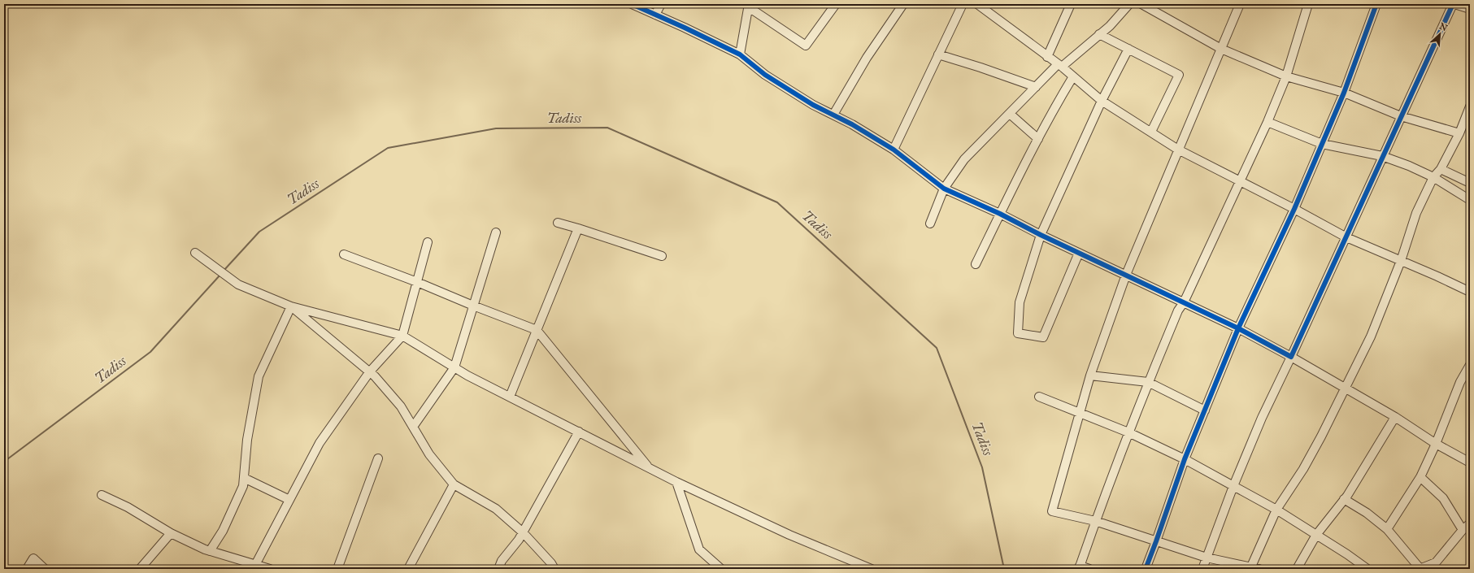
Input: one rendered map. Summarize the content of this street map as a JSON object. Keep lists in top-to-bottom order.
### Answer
{
  "water": ["Tadiss"],
  "north": "top right"
}
